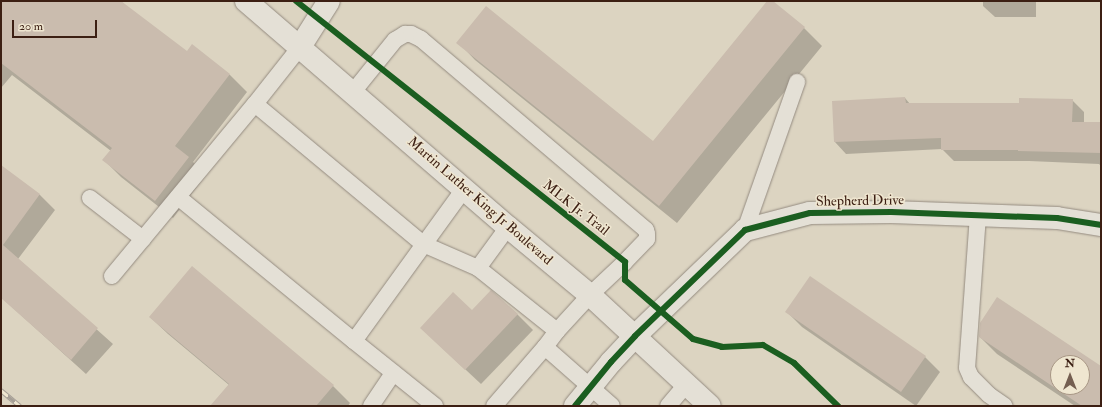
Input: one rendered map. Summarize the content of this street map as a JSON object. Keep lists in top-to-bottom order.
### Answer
{
  "streets": {
    "street": ["Martin Luther King Jr Boulevard", "Shepherd Drive"],
    "cycle path": ["MLK Jr. Trail"]
  },
  "crossings": [
    ["Martin Luther King Jr Boulevard", "Shepherd Drive"]
  ],
  "scale_bar": "20 m",
  "north": "top"
}
